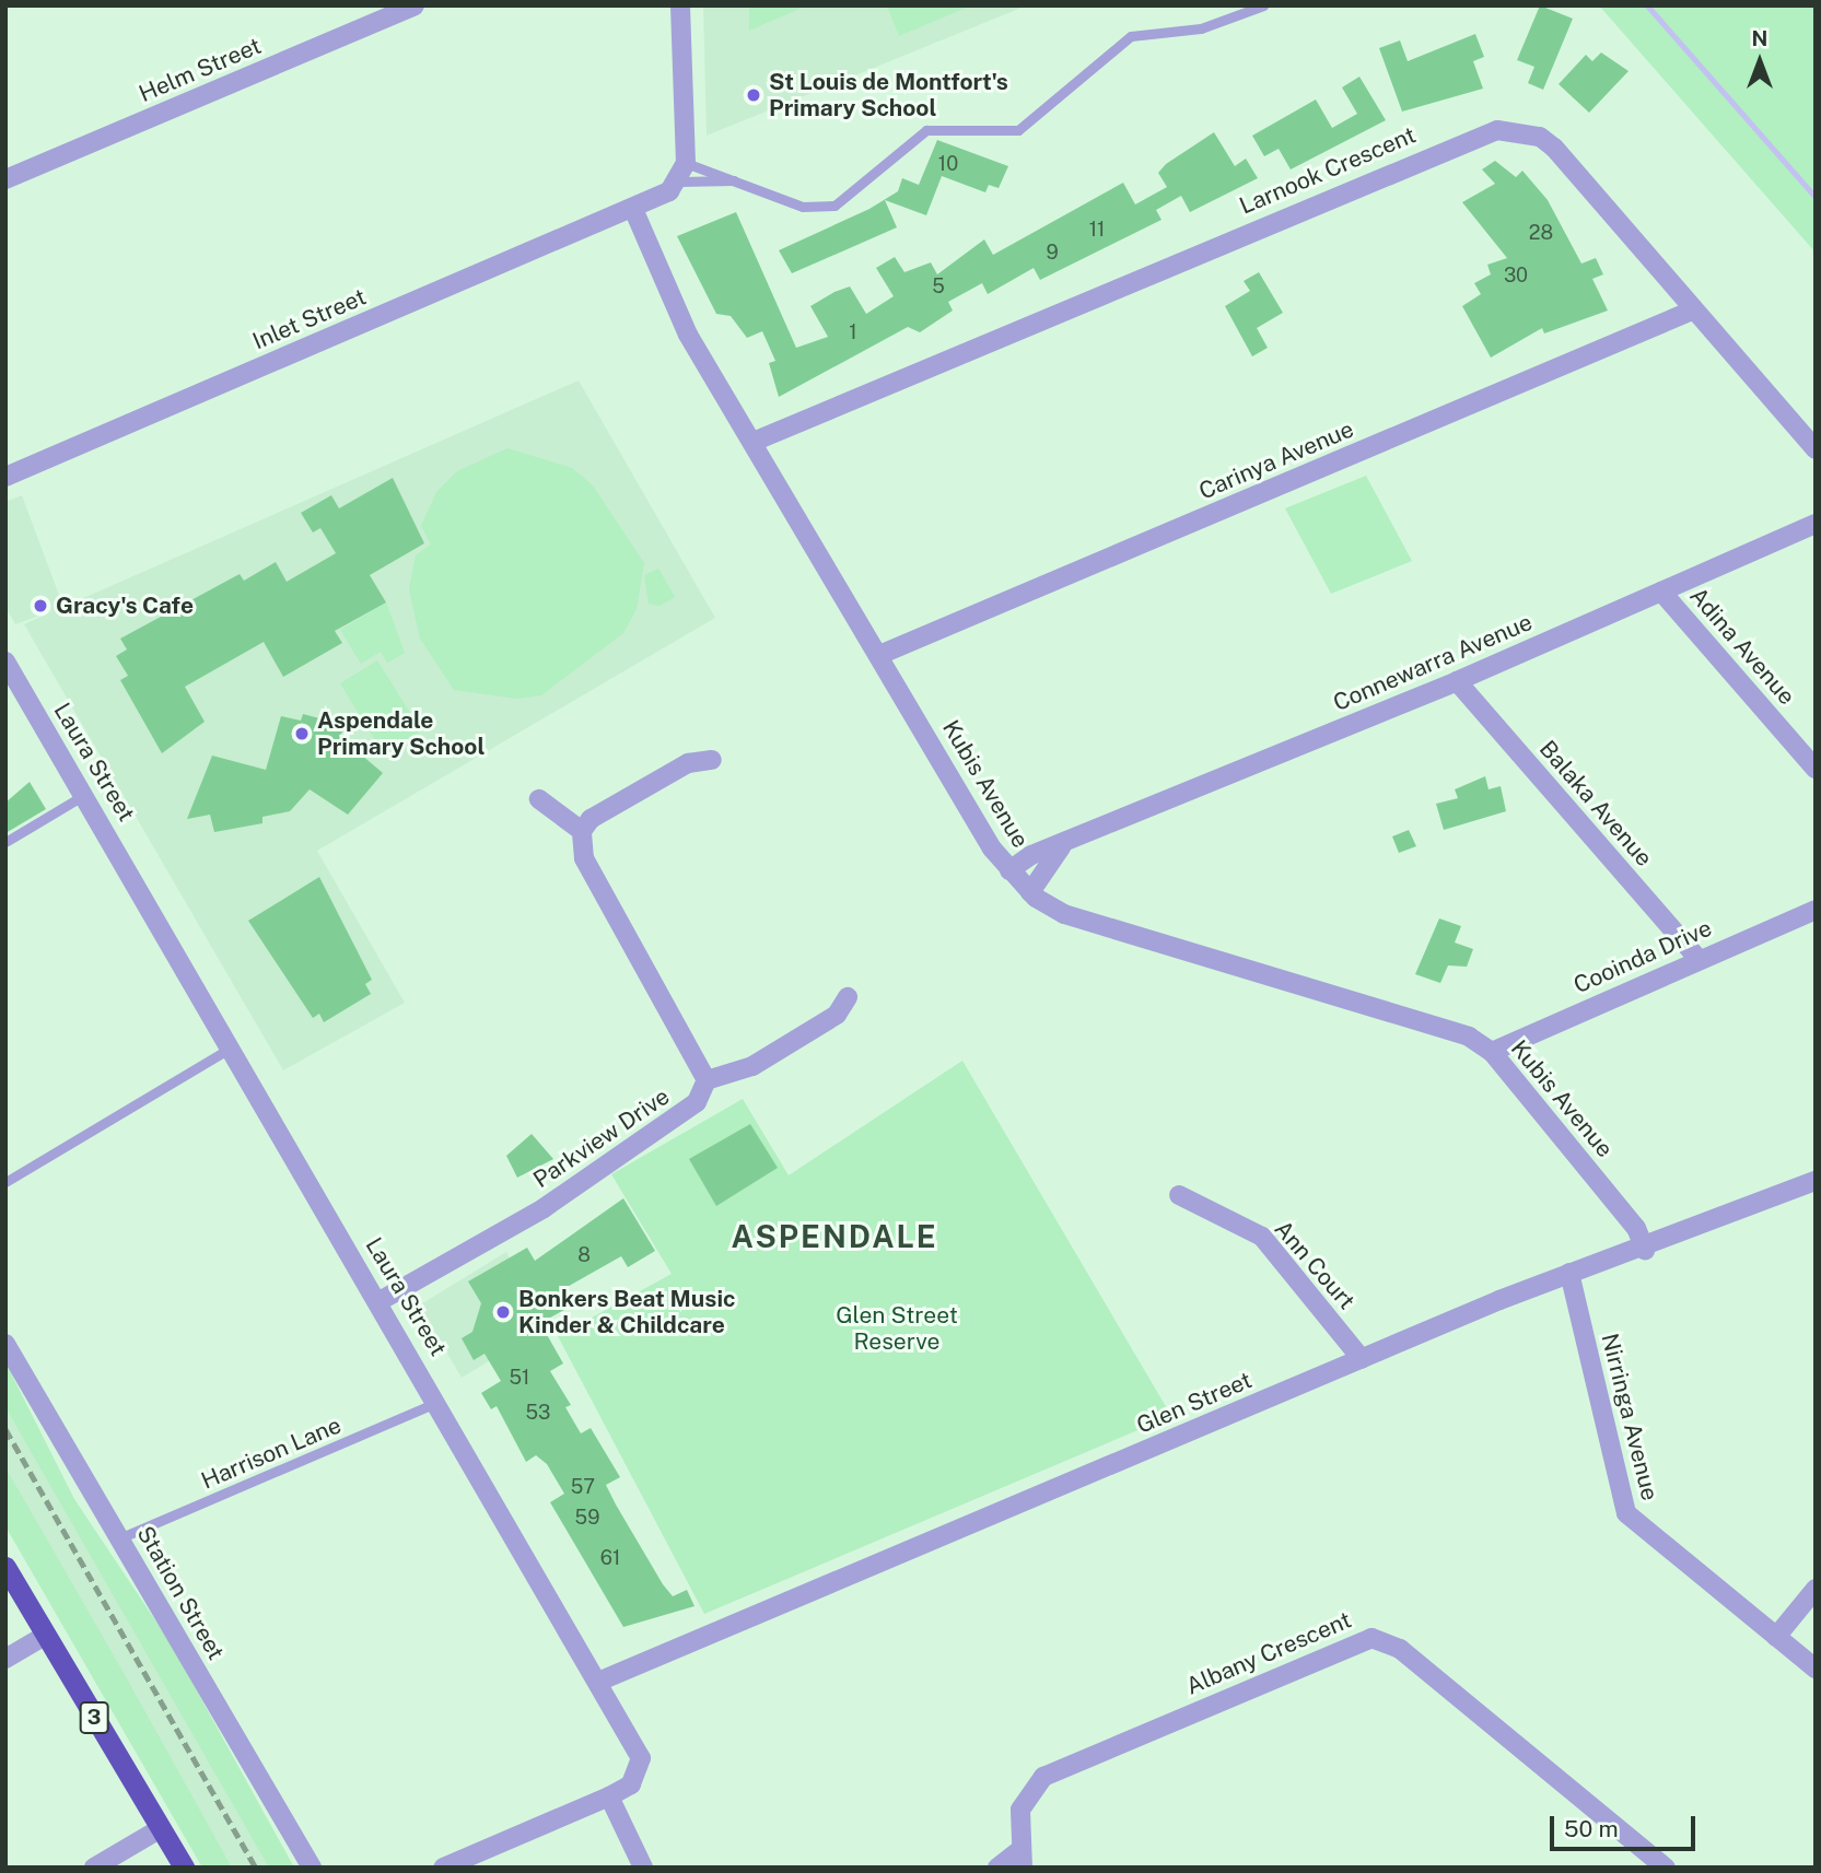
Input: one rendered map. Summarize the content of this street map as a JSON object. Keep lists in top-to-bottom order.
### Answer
{
  "streets": {
    "highway": ["3"],
    "street": [
      "Helm Street",
      "Larnook Crescent",
      "Inlet Street",
      "Carinya Avenue",
      "Adina Avenue",
      "Connewarra Avenue",
      "Laura Street",
      "Kubis Avenue",
      "Balaka Avenue",
      "Cooinda Drive",
      "Parkview Drive",
      "Ann Court",
      "Glen Street",
      "Nirringa Avenue",
      "Station Street",
      "Albany Crescent"
    ],
    "lane": ["Harrison Lane"]
  },
  "crossings": [
    ["Larnook Crescent", "Carinya Avenue"],
    ["Larnook Crescent", "Kubis Avenue"],
    ["Inlet Street", "Kubis Avenue"],
    ["Carinya Avenue", "Kubis Avenue"],
    ["Adina Avenue", "Connewarra Avenue"],
    ["Connewarra Avenue", "Kubis Avenue"],
    ["Connewarra Avenue", "Balaka Avenue"],
    ["Laura Street", "Parkview Drive"],
    ["Laura Street", "Glen Street"],
    ["Laura Street", "Harrison Lane"],
    ["Kubis Avenue", "Cooinda Drive"],
    ["Kubis Avenue", "Glen Street"],
    ["Balaka Avenue", "Cooinda Drive"],
    ["Ann Court", "Glen Street"],
    ["Glen Street", "Nirringa Avenue"],
    ["Harrison Lane", "Station Street"]
  ],
  "districts": ["ASPENDALE"],
  "parks": ["Glen Street Reserve"],
  "places": [
    "St Louis de Montfort's Primary School",
    "Gracy's Cafe",
    "Aspendale Primary School",
    "Bonkers Beat Music Kinder & Childcare"
  ],
  "house_numbers": [
    "10",
    "11",
    "28",
    "9",
    "30",
    "5",
    "1",
    "8",
    "51",
    "53",
    "57",
    "59",
    "61"
  ],
  "scale_bar": "50 m",
  "north": "top"
}
